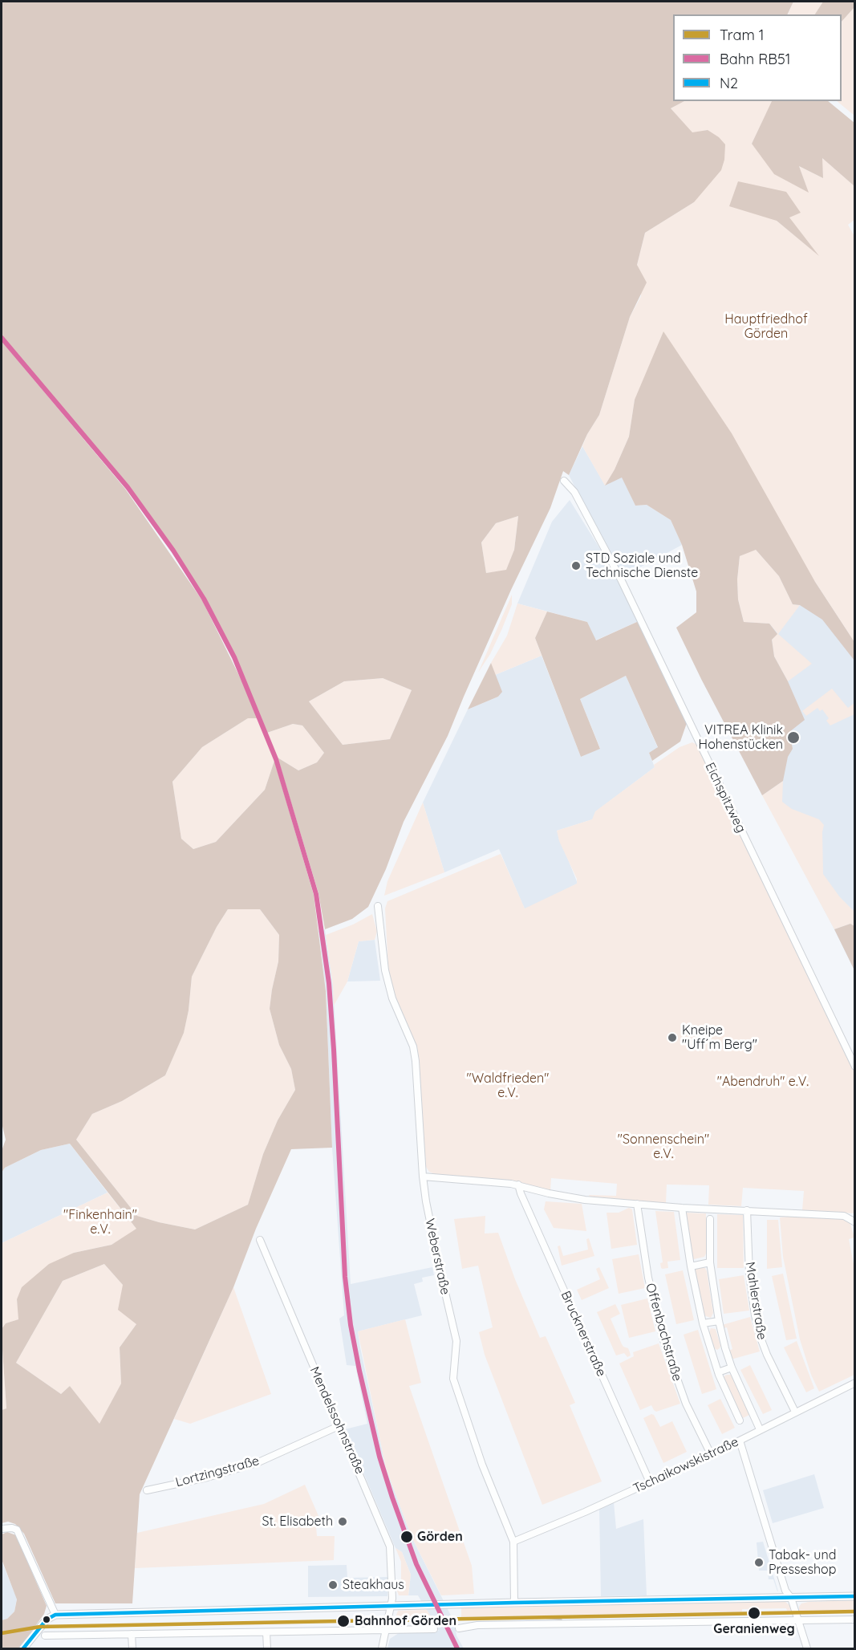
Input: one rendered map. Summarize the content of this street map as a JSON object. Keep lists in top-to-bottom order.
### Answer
{
  "streets": {
    "street": [
      "Eichspitzweg",
      "Weberstraße",
      "Mahlerstraße",
      "Offenbachstraße",
      "Brucknerstraße",
      "Mendelssohnstraße",
      "Tschaikowskistraße",
      "Lortzingstraße"
    ]
  },
  "crossings": [
    ["Weberstraße", "Tschaikowskistraße"],
    ["Mahlerstraße", "Tschaikowskistraße"],
    ["Offenbachstraße", "Tschaikowskistraße"],
    ["Brucknerstraße", "Tschaikowskistraße"],
    ["Mendelssohnstraße", "Lortzingstraße"]
  ],
  "parks": [
    "Hauptfriedhof Görden",
    "\"Waldfrieden\" e.V.",
    "\"Abendruh\" e.V.",
    "\"Sonnenschein\" e.V.",
    "\"Finkenhain\" e.V."
  ],
  "places": [
    "STD Soziale und Technische Dienste",
    "VITREA Klinik Hohenstücken",
    "Kneipe \"Uff´m Berg\"",
    "St. Elisabeth",
    "Görden",
    "Tabak- und Presseshop",
    "Steakhaus",
    "Geranienweg",
    "Bahnhof Görden"
  ],
  "lines": ["rail line RB51", "transit line N2", "tram line 1"],
  "legend": ["Tram 1", "Bahn RB51", "N2"]
}
